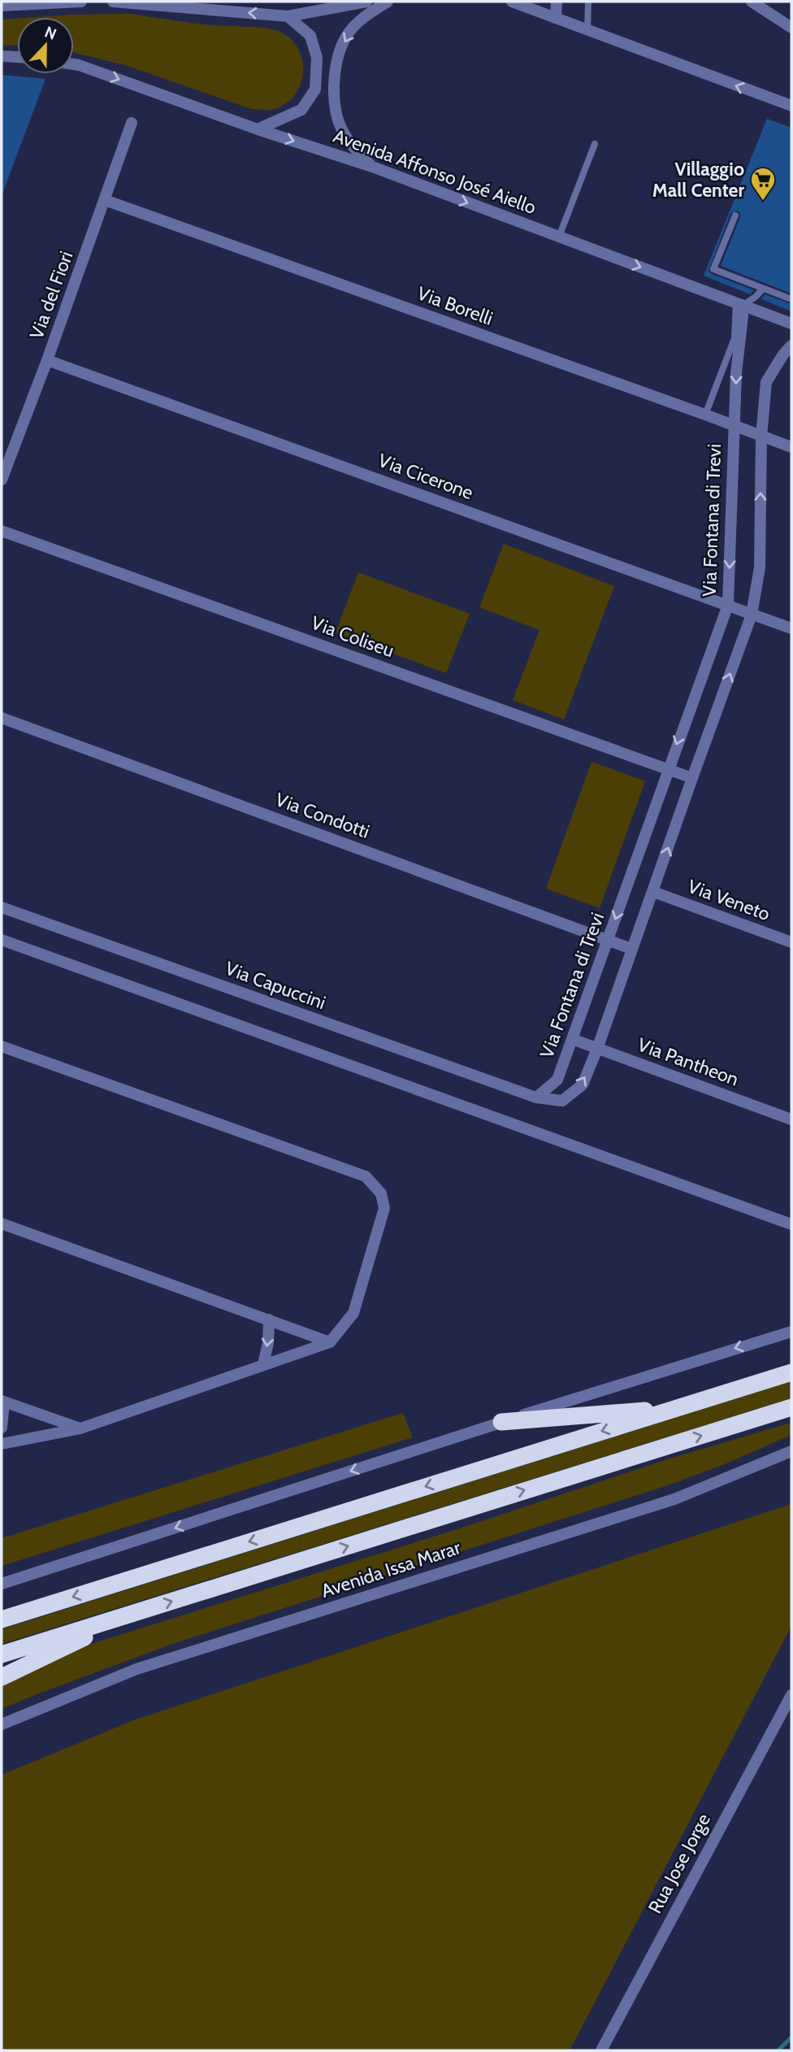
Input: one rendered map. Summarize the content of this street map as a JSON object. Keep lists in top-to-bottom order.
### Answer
{
  "streets": {
    "street": [
      "Avenida Affonso José Aiello",
      "Via del Fiori",
      "Via Borelli",
      "Via Cicerone",
      "Via Fontana di Trevi",
      "Via Coliseu",
      "Via Condotti",
      "Via Veneto",
      "Via Capuccini",
      "Via Pantheon",
      "Avenida Issa Marar",
      "Rua Jose Jorge"
    ]
  },
  "crossings": [
    ["Avenida Affonso José Aiello", "Via Fontana di Trevi"],
    ["Via del Fiori", "Via Borelli"],
    ["Via del Fiori", "Via Cicerone"],
    ["Via Borelli", "Via Fontana di Trevi"],
    ["Via Cicerone", "Via Fontana di Trevi"],
    ["Via Fontana di Trevi", "Via Coliseu"],
    ["Via Fontana di Trevi", "Via Condotti"],
    ["Via Fontana di Trevi", "Via Capuccini"],
    ["Via Fontana di Trevi", "Via Pantheon"]
  ],
  "one_way": ["Avenida Affonso José Aiello"],
  "places": {
    "supermarket": ["Villaggio Mall Center"]
  },
  "north": "top"
}
